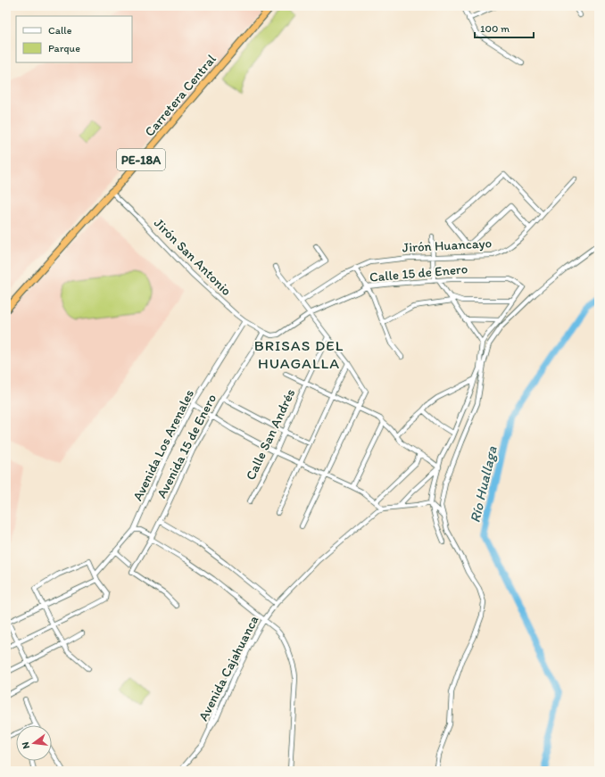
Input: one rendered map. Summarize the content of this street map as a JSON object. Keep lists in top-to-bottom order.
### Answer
{
  "streets": {
    "highway": ["Carretera Central", "PE-18A"],
    "street": [
      "Jirón Huancayo",
      "Jirón San Antonio",
      "Calle 15 de Enero",
      "Calle San Andrés",
      "Avenida Los Arenales",
      "Avenida 15 de Enero",
      "Avenida Cajahuanca"
    ]
  },
  "crossings": [
    ["Carretera Central", "Jirón San Antonio"],
    ["Jirón San Antonio", "Calle 15 de Enero"],
    ["Jirón San Antonio", "Avenida Los Arenales"],
    ["Jirón San Antonio", "Avenida 15 de Enero"],
    ["Calle 15 de Enero", "Avenida 15 de Enero"]
  ],
  "districts": ["BRISAS DEL HUAGALLA"],
  "water": ["Río Huallaga"],
  "legend": ["Calle", "Parque"],
  "scale_bar": "100 m",
  "north": "left"
}
